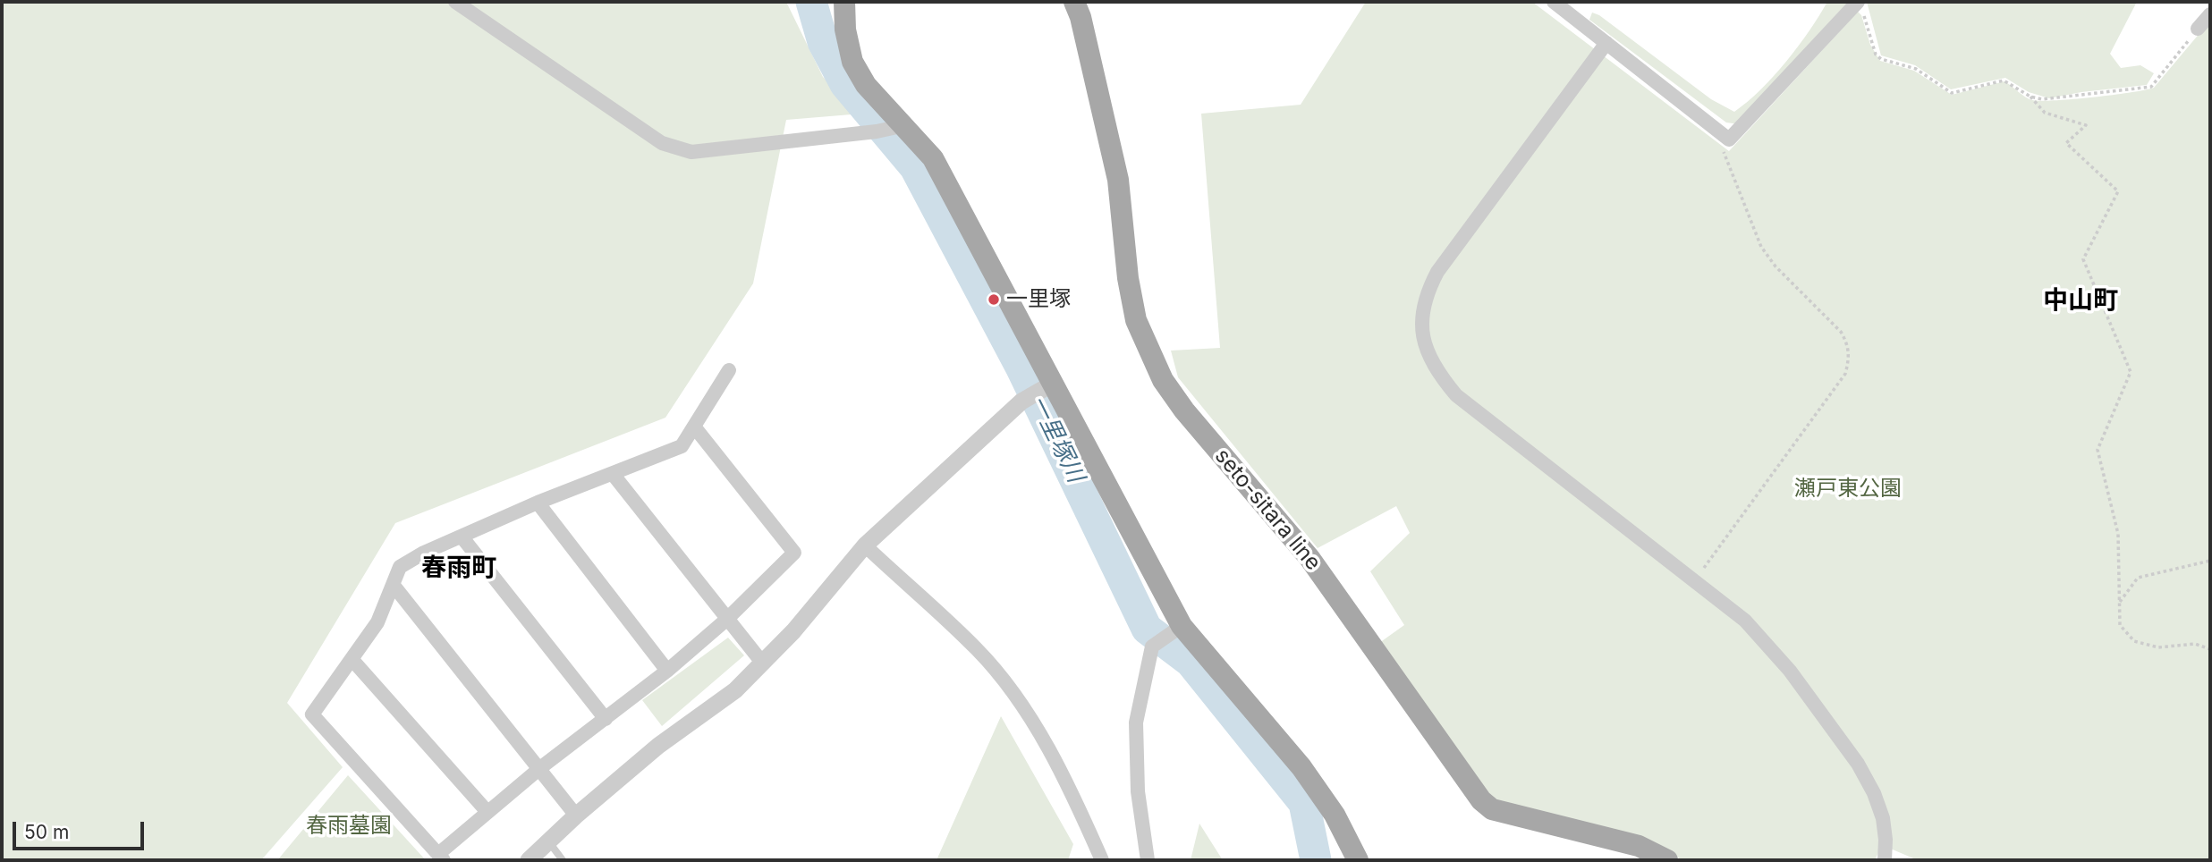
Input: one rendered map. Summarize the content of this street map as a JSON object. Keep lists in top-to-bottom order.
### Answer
{
  "streets": {
    "main road": ["seto-sitara line"]
  },
  "districts": ["中山町", "春雨町"],
  "water": ["一里塚川"],
  "parks": ["瀬戸東公園", "春雨墓園"],
  "places": ["一里塚"],
  "scale_bar": "50 m"
}
